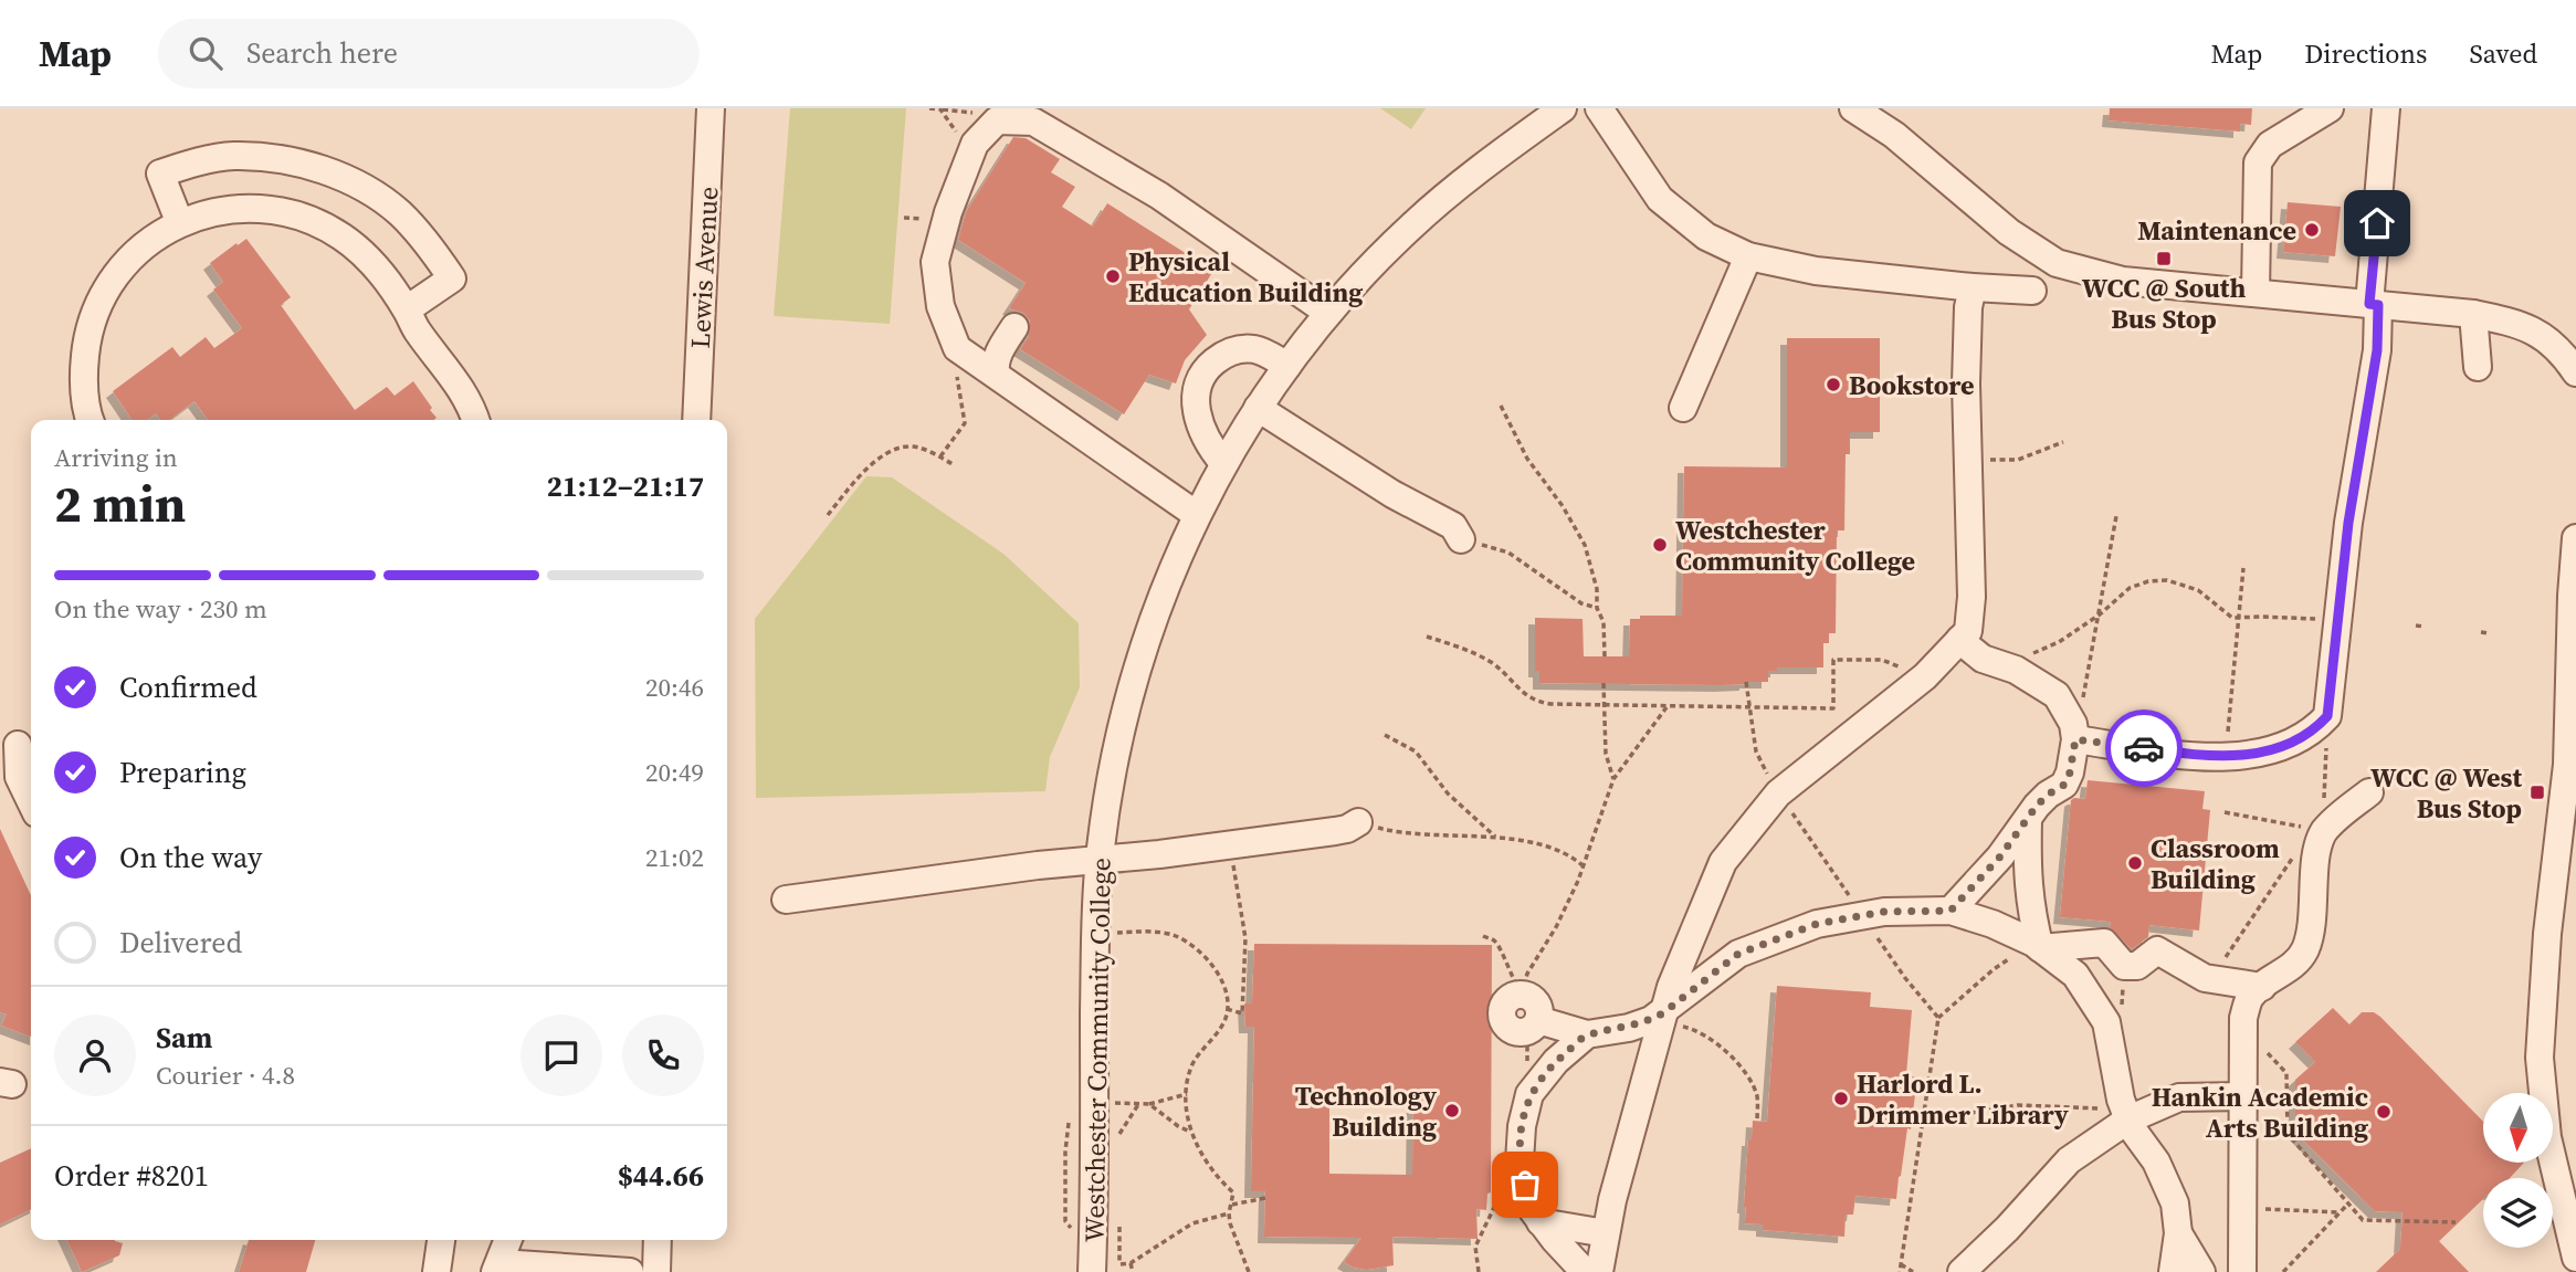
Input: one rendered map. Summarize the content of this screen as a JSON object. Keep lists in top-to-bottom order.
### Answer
{
  "streets": {
    "street": ["Lewis Avenue", "Westchester Community College"]
  },
  "places": {
    "other": [
      "Maintenance",
      "Physical Education Building",
      "Bookstore",
      "Westchester Community College",
      "Classroom Building",
      "Harlord L. Drimmer Library",
      "Technology Building",
      "Hankin Academic Arts Building"
    ],
    "transit": ["WCC @ South Bus Stop", "WCC @ West Bus Stop"]
  },
  "north": "bottom",
  "page": {
    "header": "Map",
    "search": "Search here",
    "nav": ["Map", "Directions", "Saved"],
    "heading": ["2 min", "Arriving in", "21:12–21:17"],
    "panel": [
      "Sam",
      "Courier · 4.8",
      "Order #8201",
      "$44.66"
    ],
    "bar": "On the way · 230 m",
    "list": [
      ["Confirmed", "20:46"],
      ["Preparing", "20:49"],
      ["On the way", "21:02"],
      "Delivered"
    ]
  }
}
